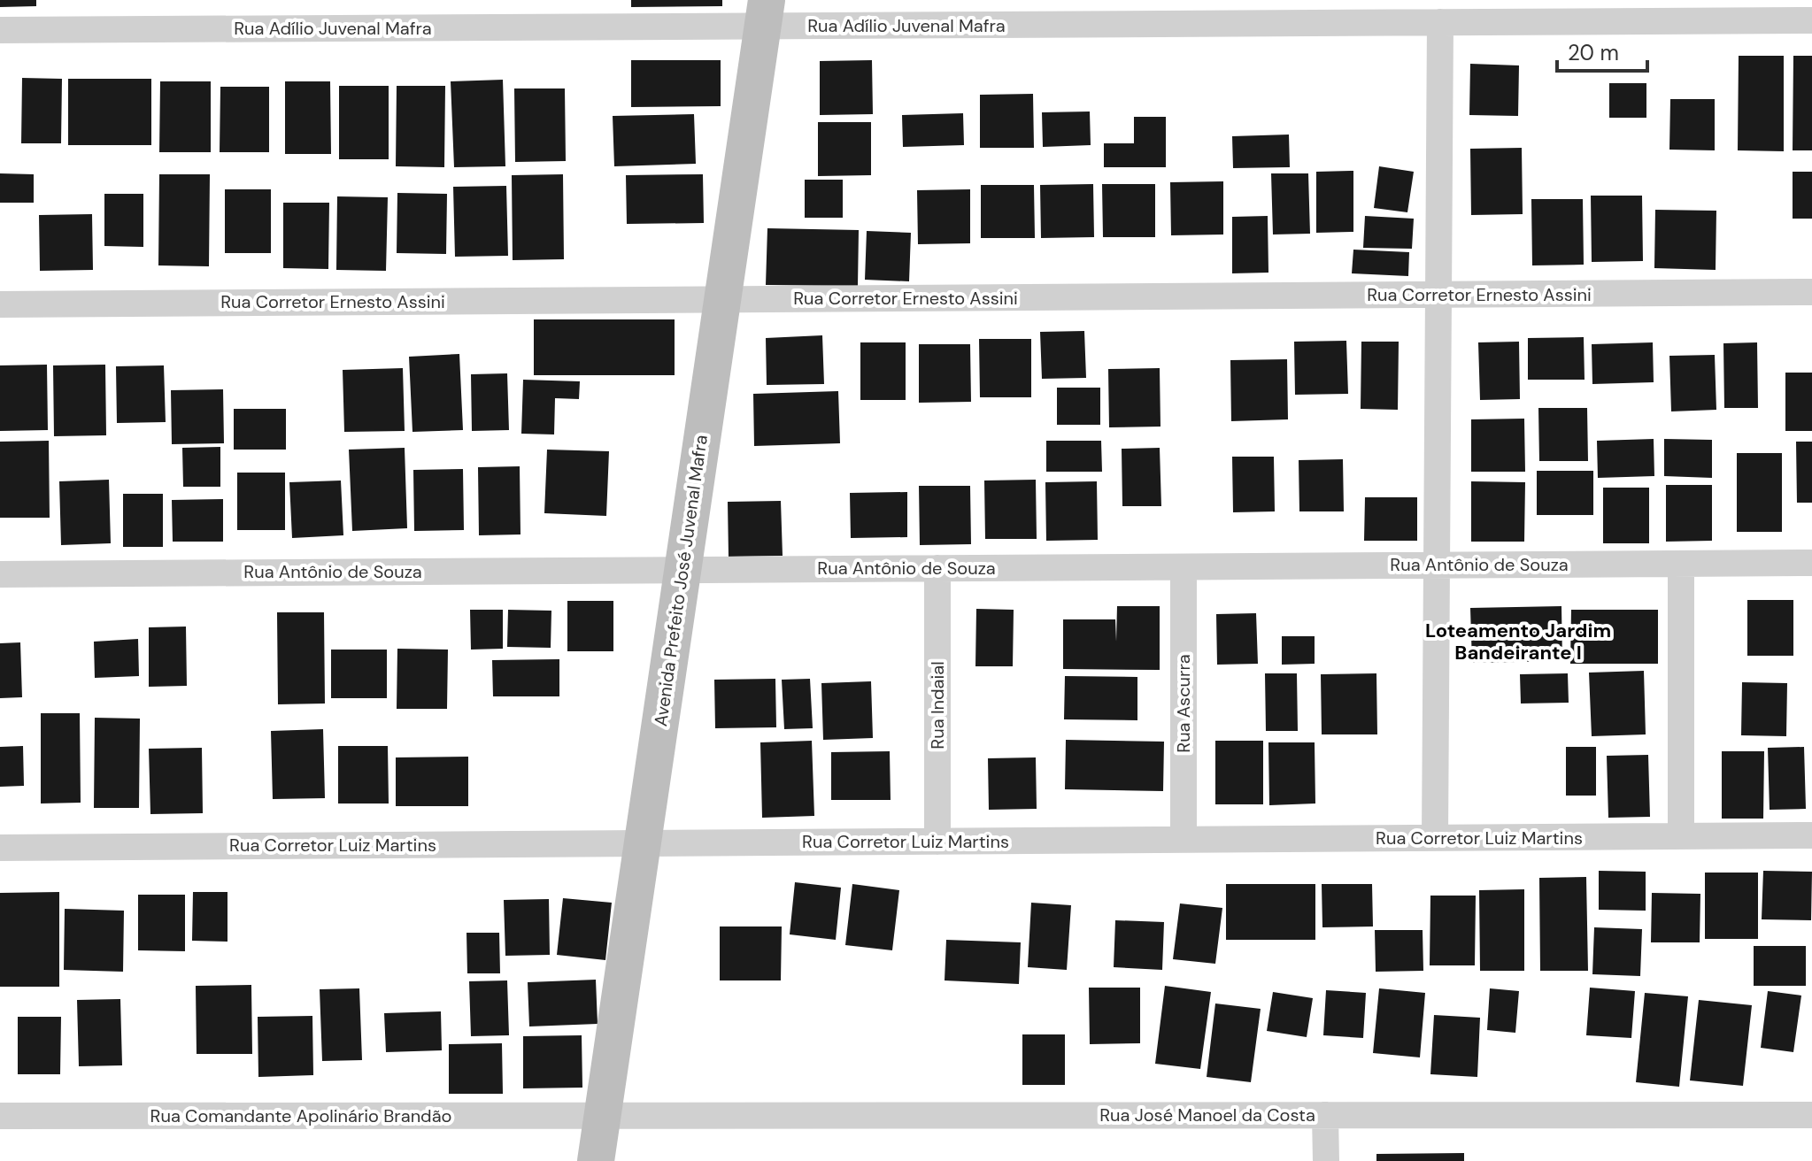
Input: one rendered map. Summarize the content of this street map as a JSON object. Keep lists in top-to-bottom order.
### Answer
{
  "streets": {
    "main road": ["Avenida Prefeito José Juvenal Mafra"],
    "street": [
      "Rua Adílio Juvenal Mafra",
      "Rua Corretor Ernesto Assini",
      "Rua Antônio de Souza",
      "Rua Ascurra",
      "Rua Indaial",
      "Rua Corretor Luiz Martins",
      "Rua José Manoel da Costa",
      "Rua Comandante Apolinário Brandão"
    ]
  },
  "crossings": [
    ["Rua Adílio Juvenal Mafra", "Avenida Prefeito José Juvenal Mafra"],
    ["Rua Corretor Ernesto Assini", "Avenida Prefeito José Juvenal Mafra"],
    ["Rua Antônio de Souza", "Avenida Prefeito José Juvenal Mafra"],
    ["Rua Antônio de Souza", "Rua Ascurra"],
    ["Rua Antônio de Souza", "Rua Indaial"],
    ["Avenida Prefeito José Juvenal Mafra", "Rua Corretor Luiz Martins"],
    ["Avenida Prefeito José Juvenal Mafra", "Rua José Manoel da Costa"],
    ["Avenida Prefeito José Juvenal Mafra", "Rua Comandante Apolinário Brandão"],
    ["Rua Ascurra", "Rua Corretor Luiz Martins"],
    ["Rua Indaial", "Rua Corretor Luiz Martins"],
    ["Rua José Manoel da Costa", "Rua Comandante Apolinário Brandão"]
  ],
  "districts": ["Loteamento Jardim Bandeirante I"],
  "scale_bar": "20 m"
}
